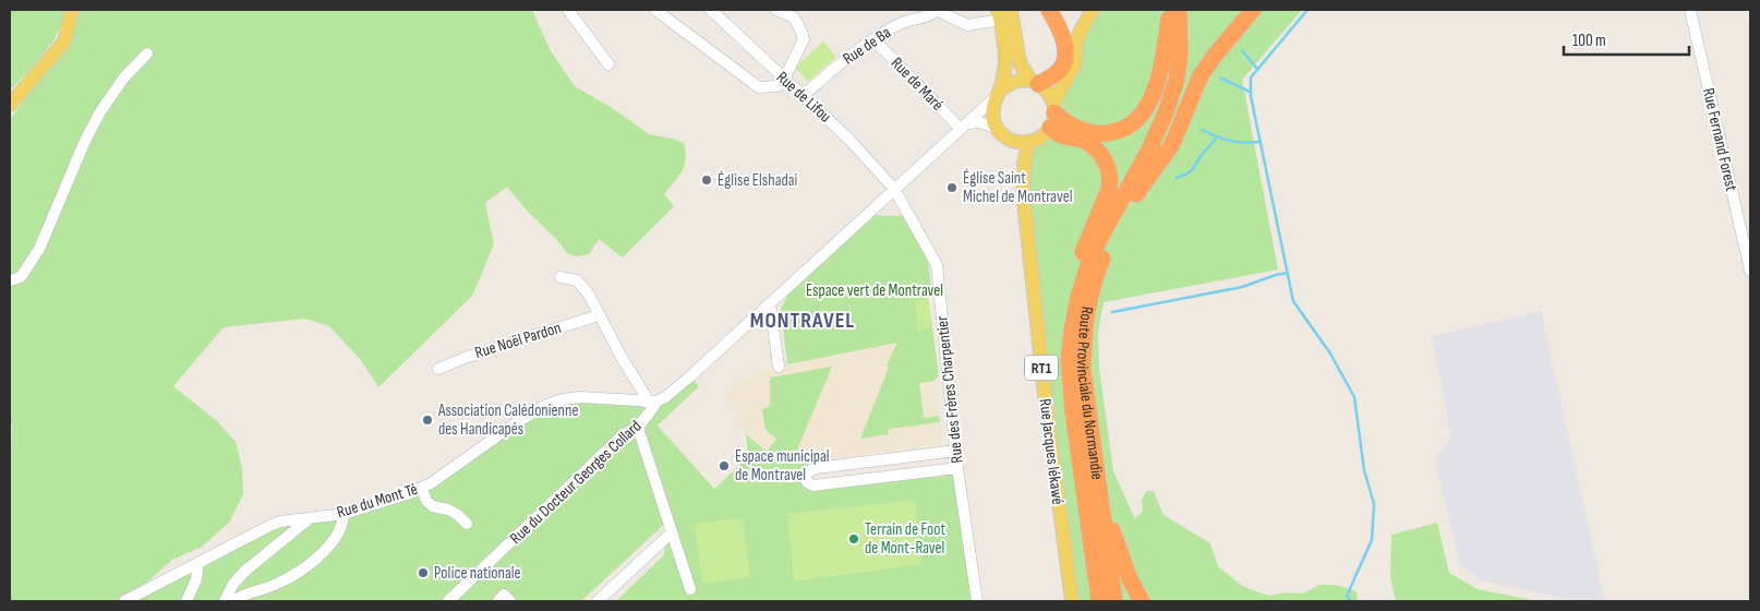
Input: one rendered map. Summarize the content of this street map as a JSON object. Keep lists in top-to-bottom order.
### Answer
{
  "streets": {
    "highway": ["Route Provinciale du Normandie"],
    "main road": ["RT1", "Rue Jacques Iékawé"],
    "street": [
      "Rue de Ba",
      "Rue de Maré",
      "Rue de Lifou",
      "Rue Fernand Forest",
      "Rue Noël Pardon",
      "Rue des Frères Charpentier",
      "Rue du Docteur Georges Collard",
      "Rue du Mont Té"
    ]
  },
  "crossings": [
    ["Rue de Ba", "Rue de Maré"],
    ["Rue de Ba", "Rue de Lifou"],
    ["Rue de Maré", "Rue du Docteur Georges Collard"],
    ["Rue de Lifou", "Rue des Frères Charpentier"],
    ["Rue de Lifou", "Rue du Docteur Georges Collard"],
    ["Rue des Frères Charpentier", "Rue du Docteur Georges Collard"],
    ["Rue Jacques Iékawé", "Rue du Docteur Georges Collard"],
    ["Rue du Docteur Georges Collard", "Rue du Mont Té"]
  ],
  "districts": ["MONTRAVEL"],
  "parks": ["Espace vert de Montravel"],
  "places": [
    "Église Elshadai",
    "Église Saint Michel de Montravel",
    "Association Calédonienne des Handicapés",
    "Espace municipal de Montravel",
    "Terrain de Foot de Mont-Ravel",
    "Police nationale"
  ],
  "scale_bar": "100 m"
}
